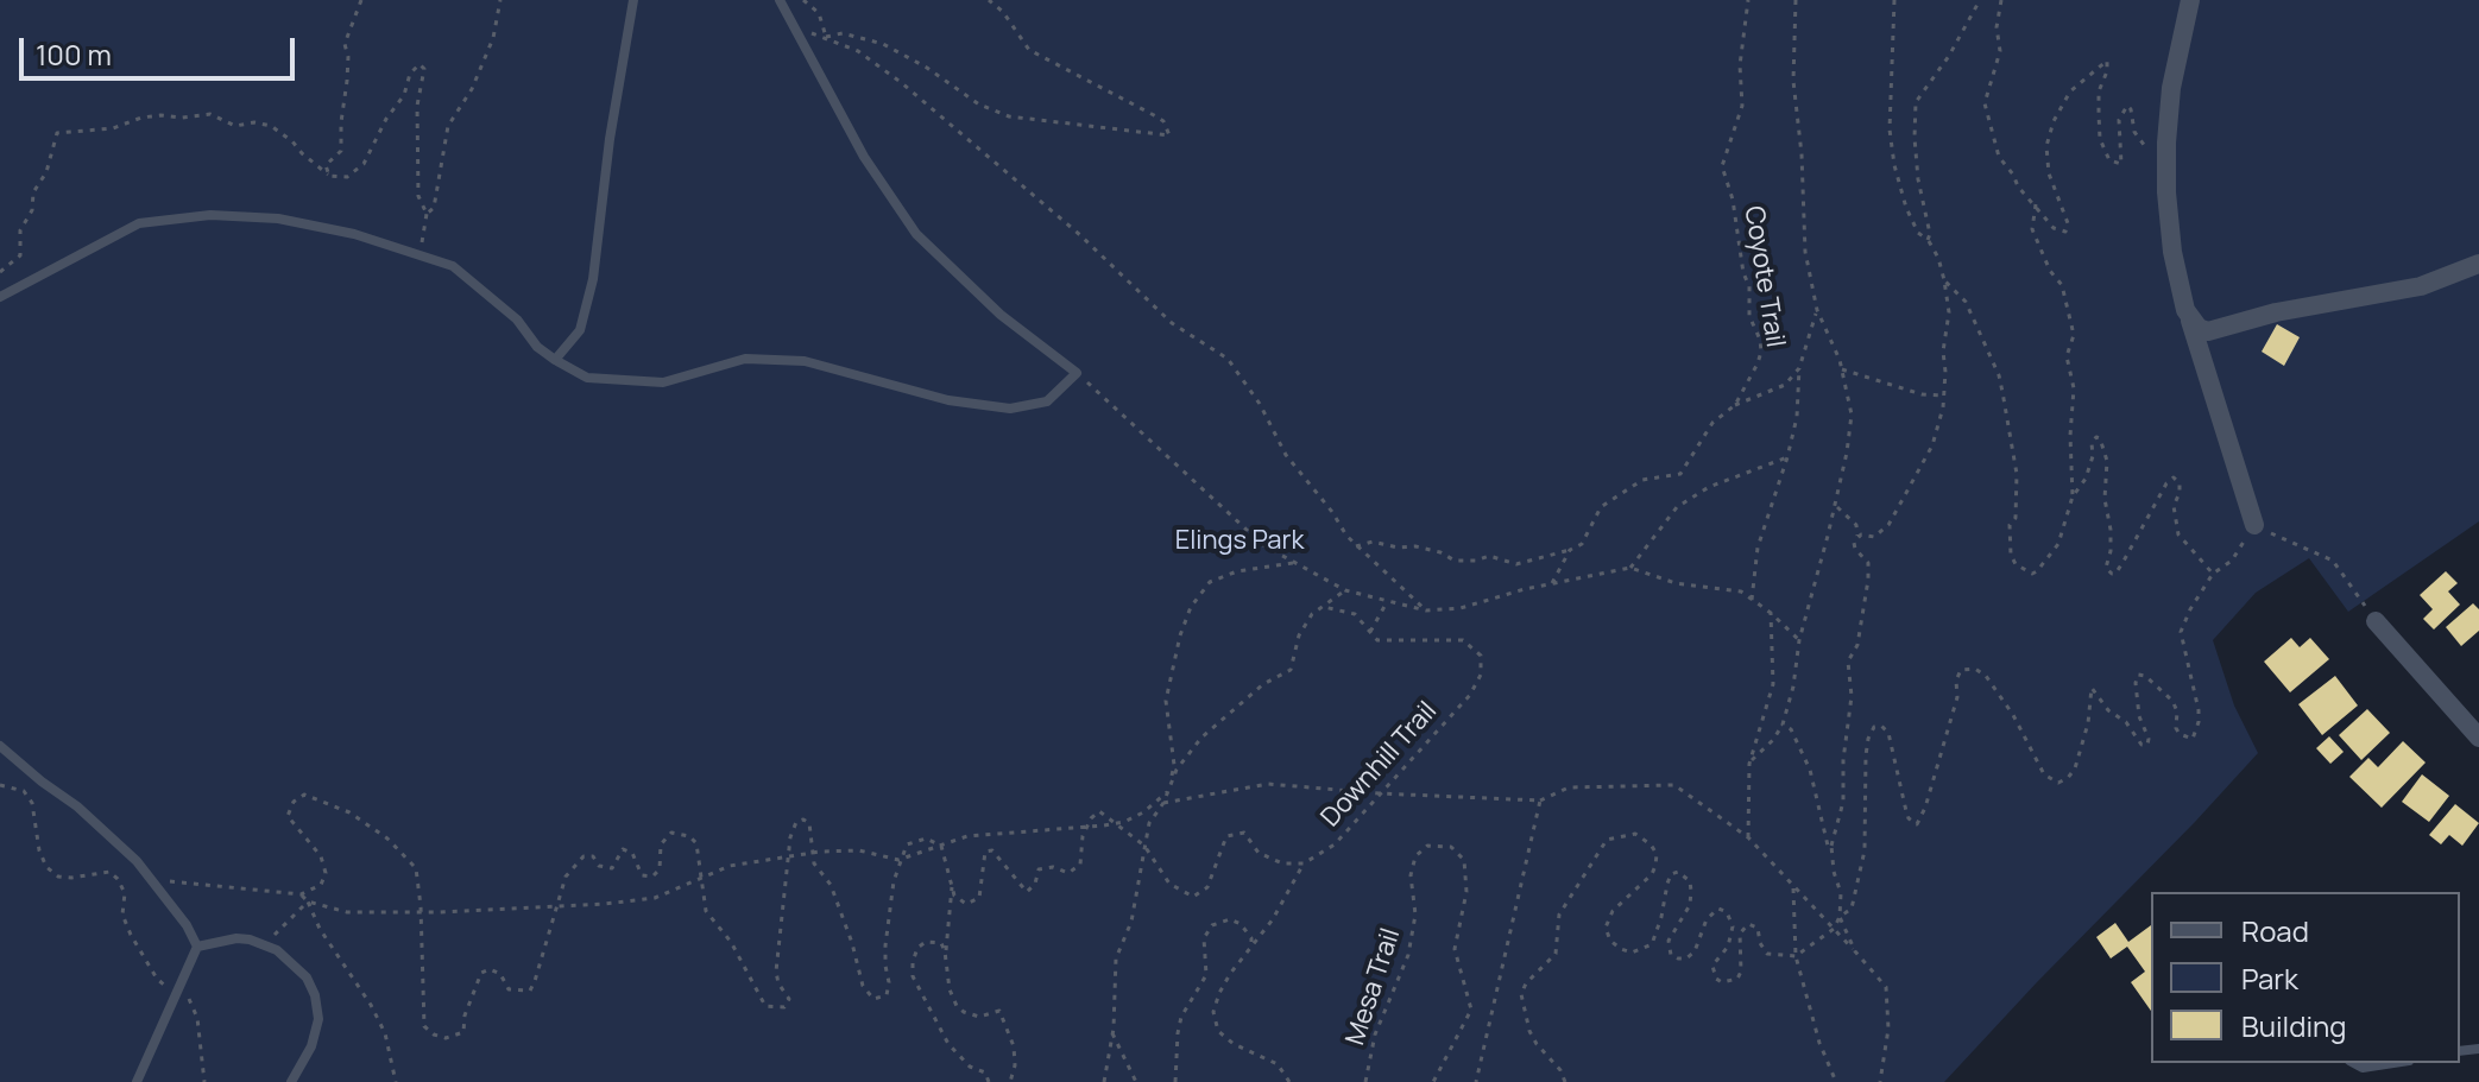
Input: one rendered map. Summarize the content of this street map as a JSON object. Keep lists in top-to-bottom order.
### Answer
{
  "streets": {
    "path": ["Coyote Trail", "Downhill Trail", "Mesa Trail"]
  },
  "parks": ["Elings Park"],
  "legend": ["Road", "Park", "Building"],
  "scale_bar": "100 m"
}
